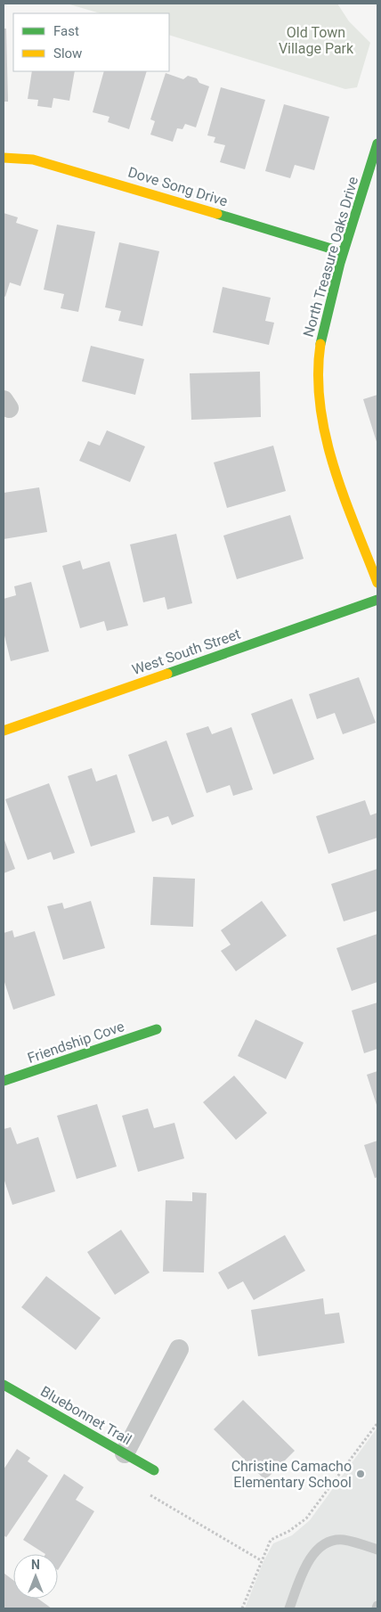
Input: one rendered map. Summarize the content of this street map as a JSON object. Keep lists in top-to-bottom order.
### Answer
{
  "streets": {
    "street": [
      "Dove Song Drive",
      "North Treasure Oaks Drive",
      "West South Street",
      "Friendship Cove",
      "Bluebonnet Trail"
    ]
  },
  "crossings": [
    ["Dove Song Drive", "North Treasure Oaks Drive"]
  ],
  "parks": ["Old Town Village Park"],
  "places": ["Christine Camacho Elementary School"],
  "legend": ["Fast", "Slow"],
  "north": "top"
}
